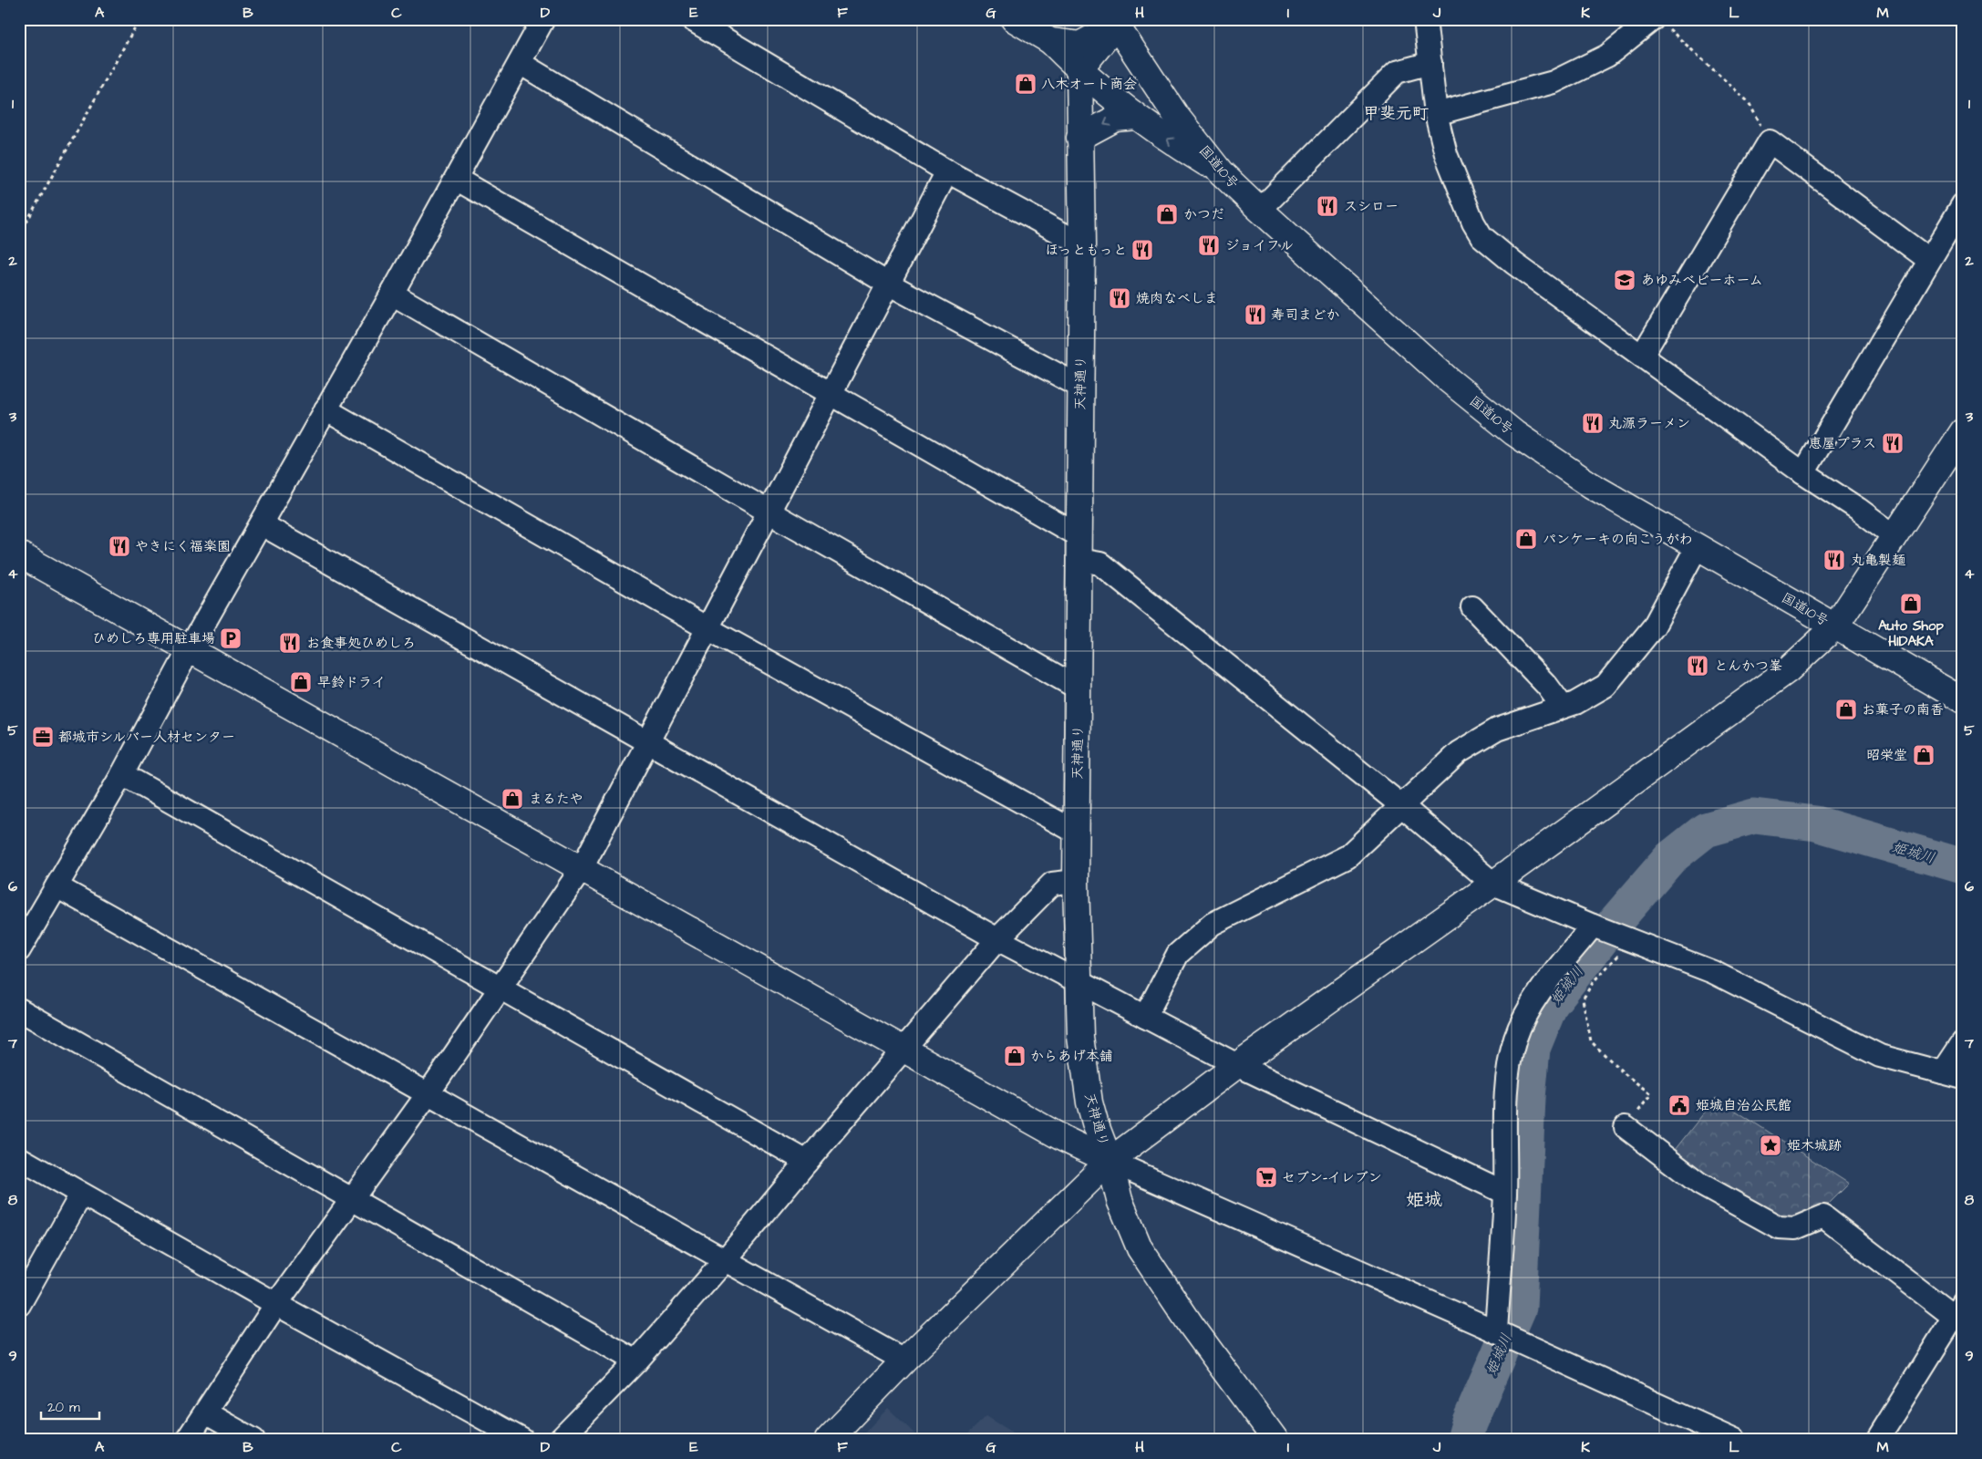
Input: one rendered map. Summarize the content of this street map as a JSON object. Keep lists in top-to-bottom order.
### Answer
{
  "streets": {
    "main road": ["国道10号", "天神通り"]
  },
  "districts": ["甲斐元町", "姫城"],
  "water": ["姫城川"],
  "places": {
    "shop": [
      "八木オート商会",
      "かつだ",
      "パンケーキの向こうがわ",
      "Auto Shop HIDAKA",
      "早鈴ドライ",
      "お菓子の南香",
      "昭栄堂",
      "まるたや",
      "からあげ本舗"
    ],
    "restaurant": [
      "スシロー",
      "ジョイフル",
      "ほっともっと",
      "焼肉なべしま",
      "寿司まどか",
      "丸源ラーメン",
      "恵屋プラス",
      "やきにく福楽園",
      "丸亀製麺",
      "お食事処ひめしろ",
      "とんかつ峯"
    ],
    "school or university": ["あゆみベビーホーム"],
    "parking": ["ひめしろ専用駐車場"],
    "office": ["都城市シルバー人材センター"],
    "public building": ["姫城自治公民館"],
    "place": ["姫木城跡"],
    "supermarket": ["セブン-イレブン"]
  },
  "scale_bar": "20 m",
  "grid": {
    "columns": [
      "A",
      "B",
      "C",
      "D",
      "E",
      "F",
      "G",
      "H",
      "I",
      "J",
      "K",
      "L",
      "M"
    ],
    "rows": [
      "1",
      "2",
      "3",
      "4",
      "5",
      "6",
      "7",
      "8",
      "9"
    ]
  }
}
